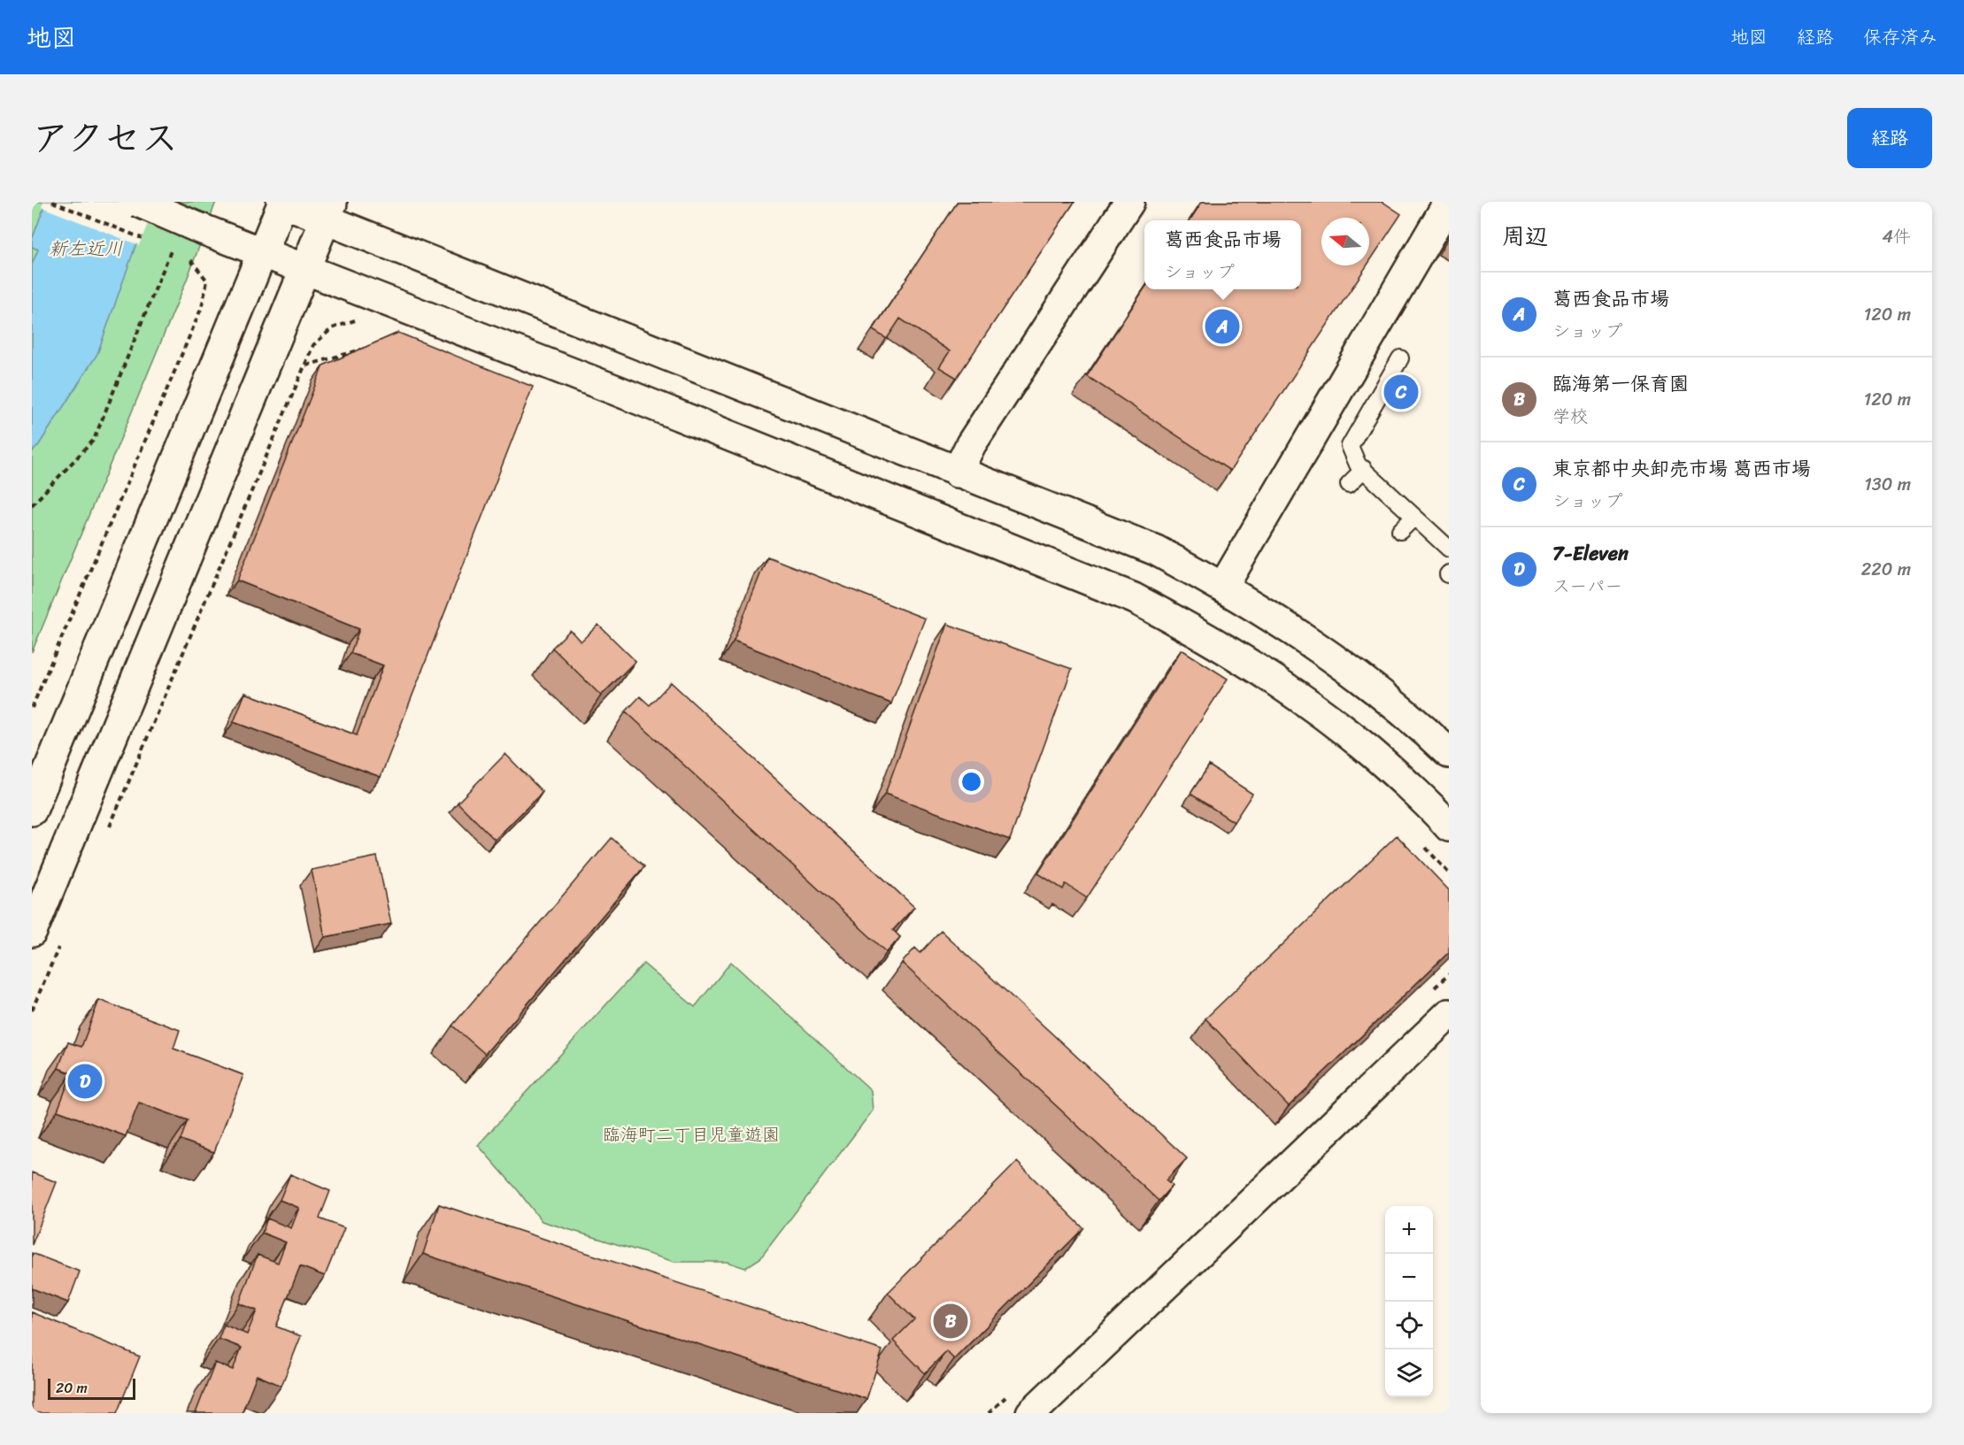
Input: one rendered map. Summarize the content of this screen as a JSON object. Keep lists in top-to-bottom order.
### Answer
{
  "water": ["新左近川"],
  "parks": ["臨海町二丁目児童遊園"],
  "scale_bar": "20 m",
  "north": "left",
  "page": {
    "header": "地図",
    "nav": ["地図", "経路", "保存済み"],
    "title": "アクセス",
    "buttons": "経路",
    "heading": ["周辺", "4件"],
    "popup": ["葛西食品市場", "ショップ"],
    "list": [
      {
        "mark": "A",
        "name": "葛西食品市場",
        "note": "ショップ",
        "value": "120 m"
      },
      {
        "mark": "B",
        "name": "臨海第一保育園",
        "note": "学校",
        "value": "120 m"
      },
      {
        "mark": "C",
        "name": "東京都中央卸売市場 葛西市場",
        "note": "ショップ",
        "value": "130 m"
      },
      {
        "mark": "D",
        "name": "7-Eleven",
        "note": "スーパー",
        "value": "220 m"
      }
    ],
    "pins": [
      "A",
      "C",
      "D",
      "B"
    ],
    "map_buttons": ["+", "−"],
    "scale": "20 m"
  }
}
